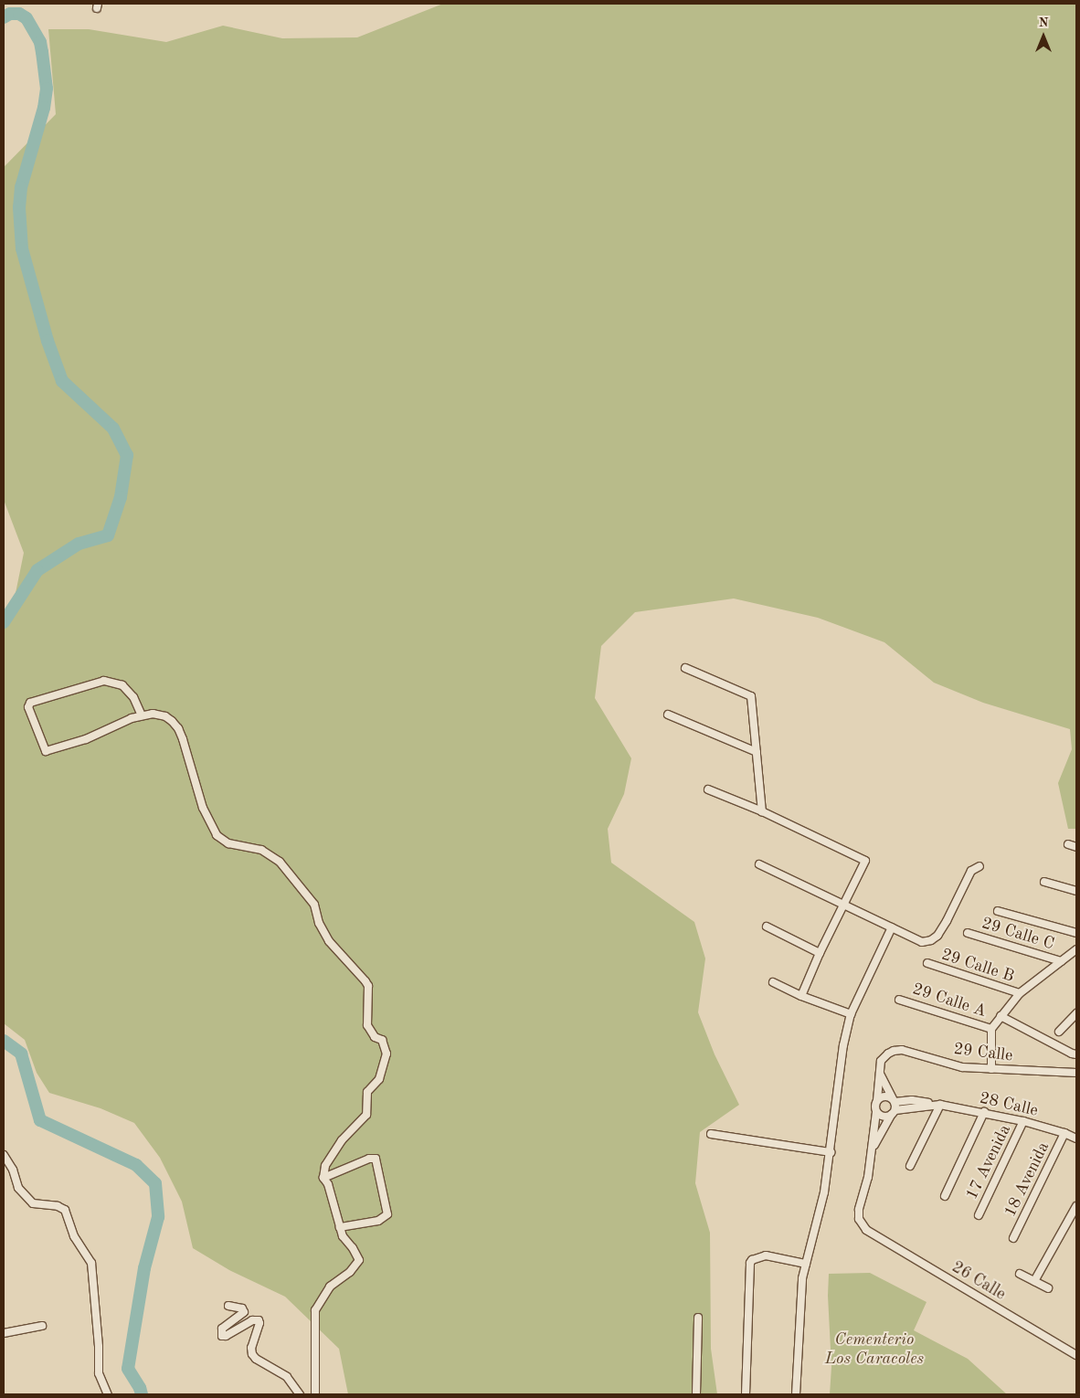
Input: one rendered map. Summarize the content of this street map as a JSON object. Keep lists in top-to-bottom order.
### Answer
{
  "streets": {
    "street": [
      "29 Calle C",
      "29 Calle B",
      "29 Calle A",
      "29 Calle",
      "28 Calle",
      "17 Avenida",
      "18 Avenida",
      "26 Calle"
    ]
  },
  "crossings": [
    ["28 Calle", "17 Avenida"],
    ["28 Calle", "18 Avenida"]
  ],
  "parks": ["Cementerio Los Caracoles"],
  "north": "top"
}
